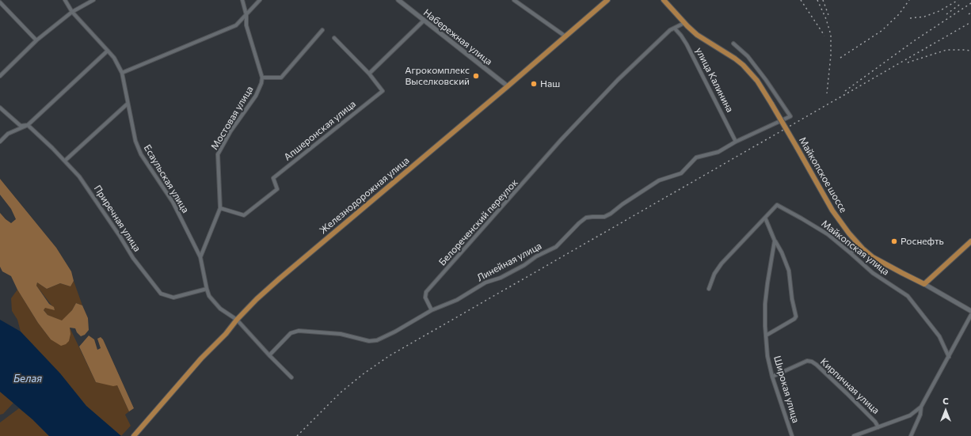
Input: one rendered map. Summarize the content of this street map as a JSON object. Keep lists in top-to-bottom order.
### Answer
{
  "streets": {
    "main road": ["Майкопское шоссе", "Железнодорожная улица"],
    "street": [
      "Набережная улица",
      "улица Калинина",
      "Мостовая улица",
      "Апшеронская улица",
      "Есаульская улица",
      "Приречная улица",
      "Белореченский переулок",
      "Майкопская улица",
      "Линейная улица",
      "Кирпичная улица",
      "Широкая улица"
    ]
  },
  "crossings": [
    ["Набережная улица", "Железнодорожная улица"],
    ["улица Калинина", "Белореченский переулок"],
    ["улица Калинина", "Линейная улица"],
    ["Мостовая улица", "Апшеронская улица"],
    ["Мостовая улица", "Есаульская улица"],
    ["Майкопское шоссе", "Белореченский переулок"],
    ["Есаульская улица", "Железнодорожная улица"],
    ["Есаульская улица", "Приречная улица"],
    ["Белореченский переулок", "Линейная улица"],
    ["Кирпичная улица", "Широкая улица"]
  ],
  "water": ["Белая"],
  "places": ["Агрокомплекс Выселковский", "Наш", "Роснефть"],
  "north": "top"
}
